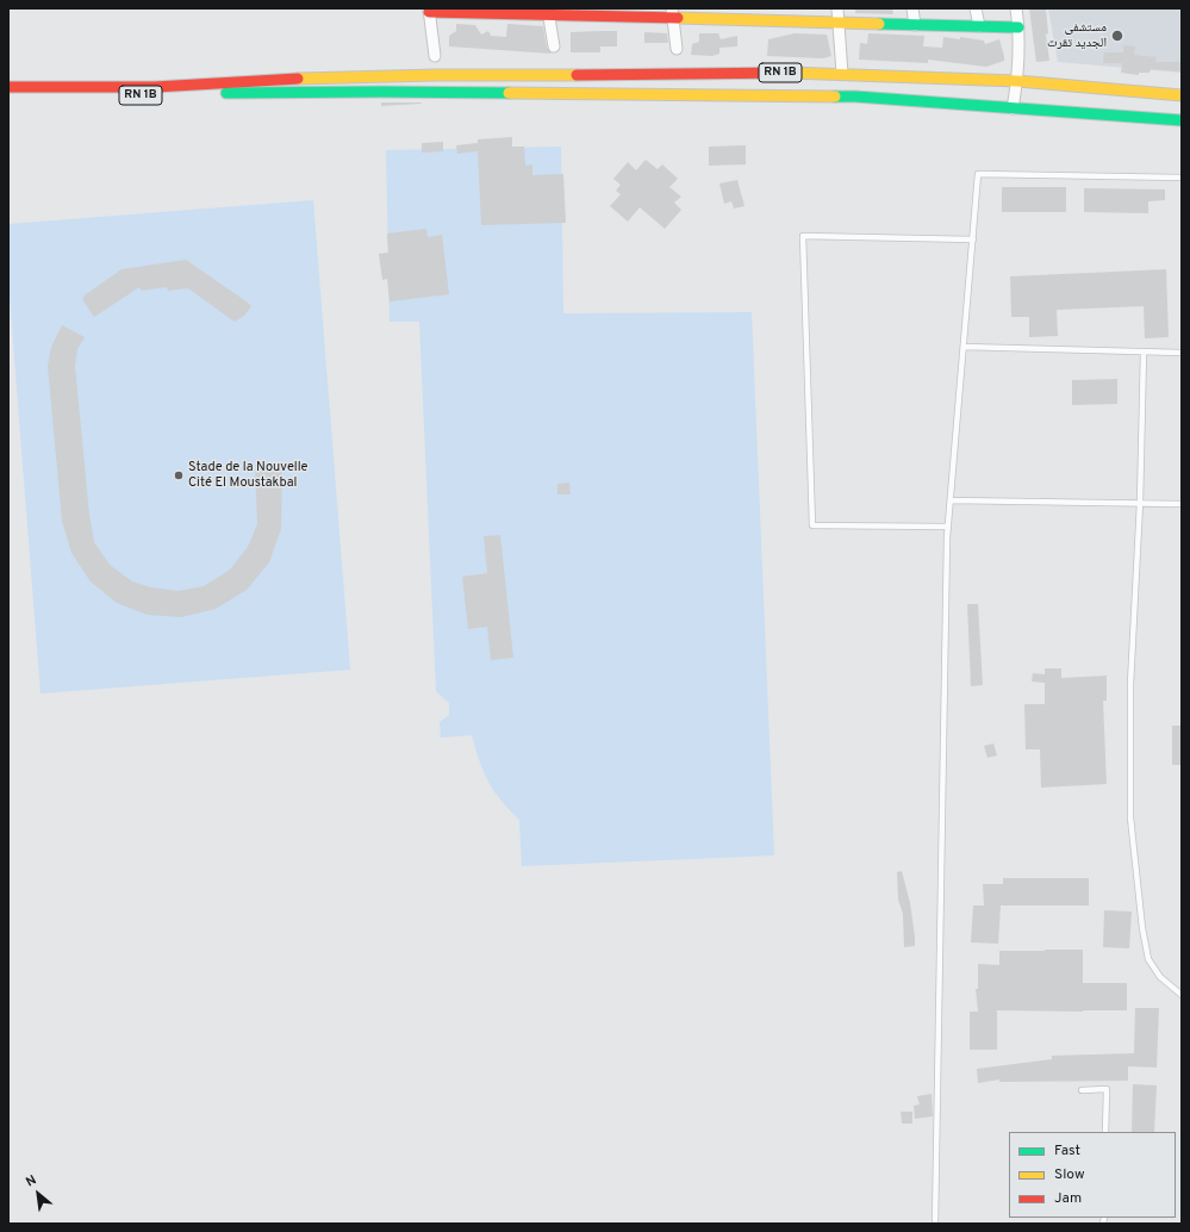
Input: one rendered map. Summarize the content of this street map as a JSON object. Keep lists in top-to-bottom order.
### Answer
{
  "streets": {
    "main road": ["RN 1B"]
  },
  "places": ["مستشفى الجديد تقرت", "Stade de la Nouvelle Cité El Moustakbal"],
  "legend": ["Fast", "Slow", "Jam"],
  "north": "top left"
}
